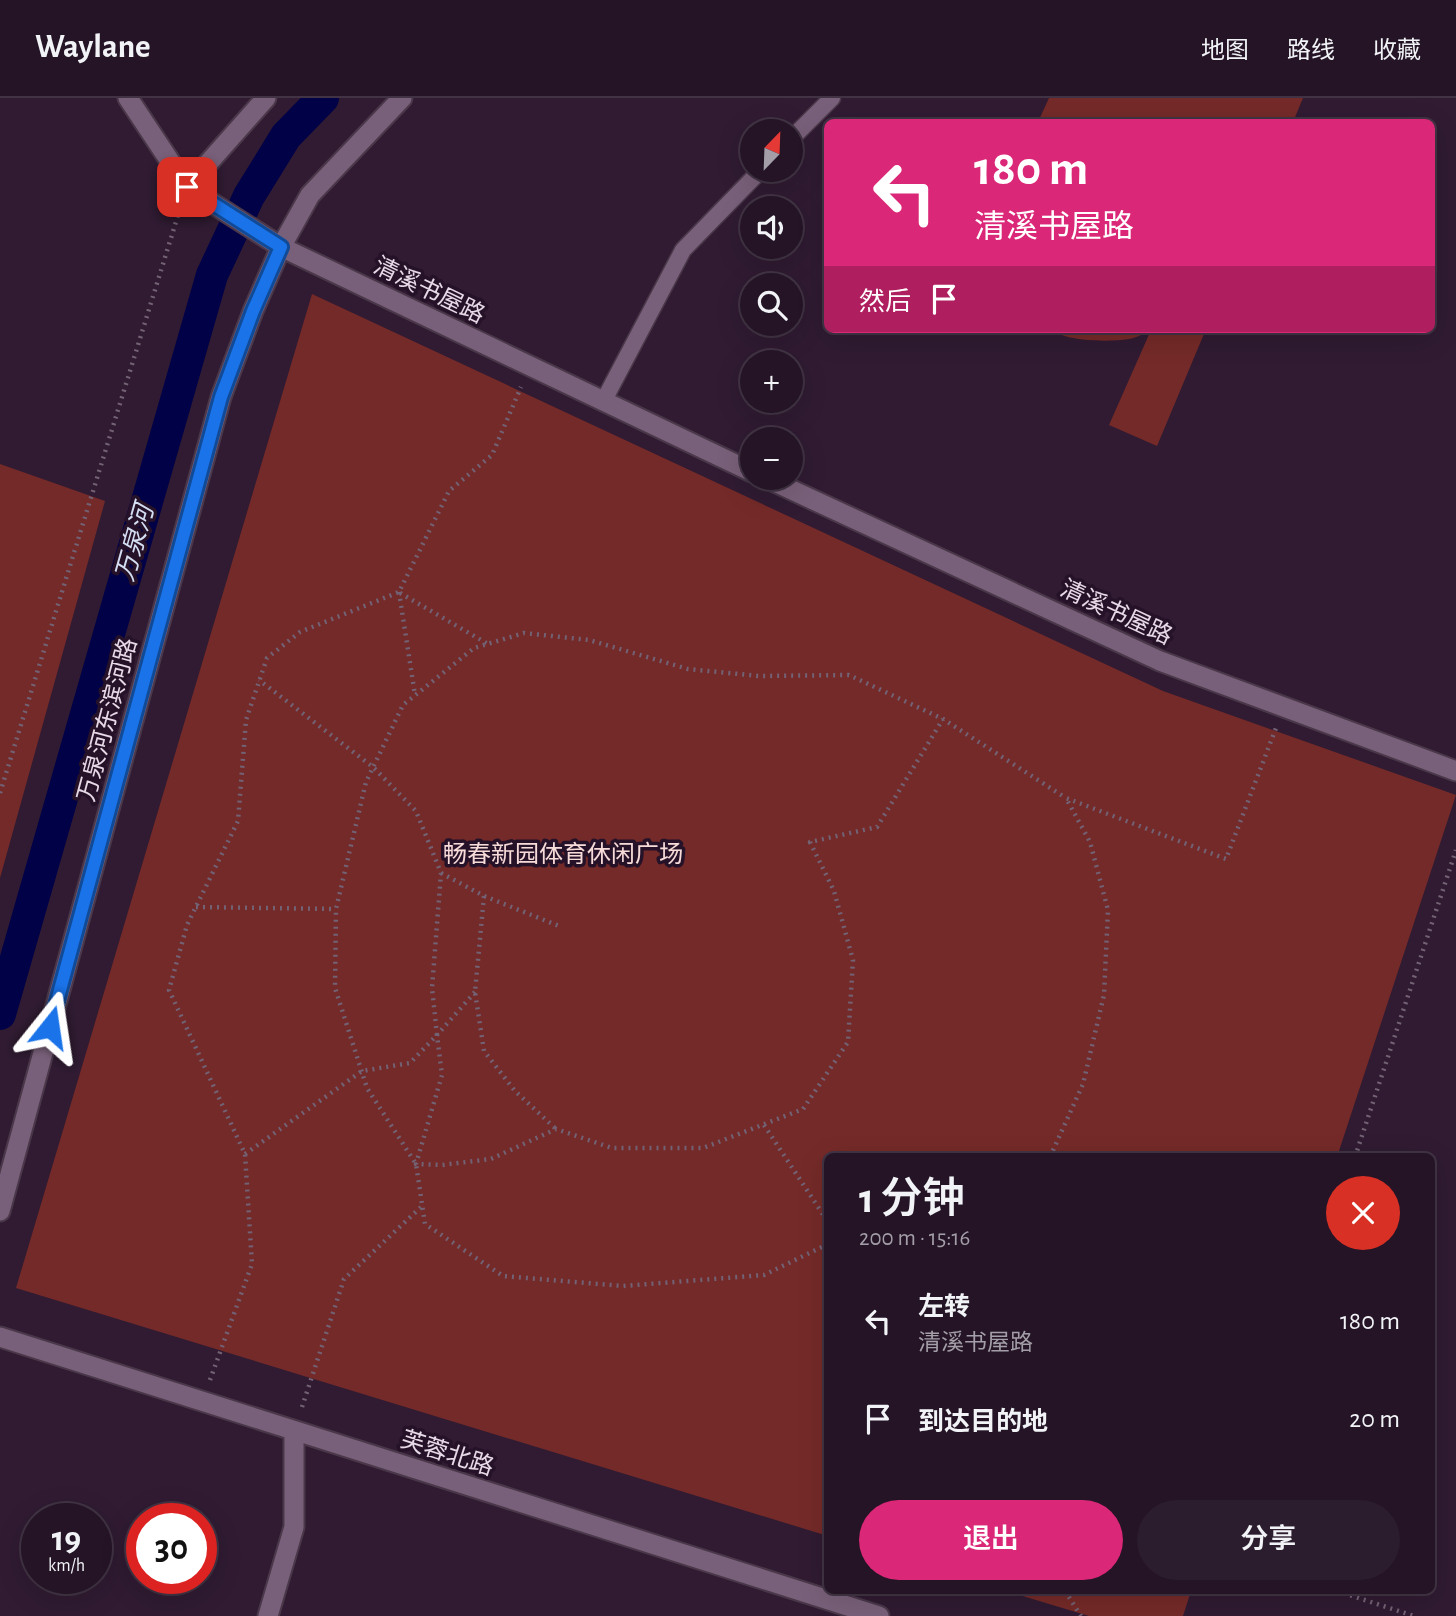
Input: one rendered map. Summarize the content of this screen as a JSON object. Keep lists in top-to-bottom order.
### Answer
{
  "streets": {
    "street": ["清溪书屋路", "万泉河东滨河路", "芙蓉北路"]
  },
  "crossings": [
    ["清溪书屋路", "万泉河东滨河路"]
  ],
  "water": ["万泉河"],
  "parks": ["畅春新园体育休闲广场"],
  "north": "top right",
  "page": {
    "header": "Waylane",
    "nav": ["地图", "路线", "收藏"],
    "map_buttons": ["+", "−"],
    "turn": ["180 m", "清溪书屋路"],
    "then": "然后",
    "heading": ["1 分钟", "200 m · 15:16"],
    "list": [
      {
        "name": "左转",
        "note": "清溪书屋路",
        "value": "180 m"
      },
      {
        "name": "到达目的地",
        "value": "20 m"
      }
    ],
    "buttons": ["退出", "分享"],
    "speed": "19 km/h",
    "limit": "30"
  }
}
